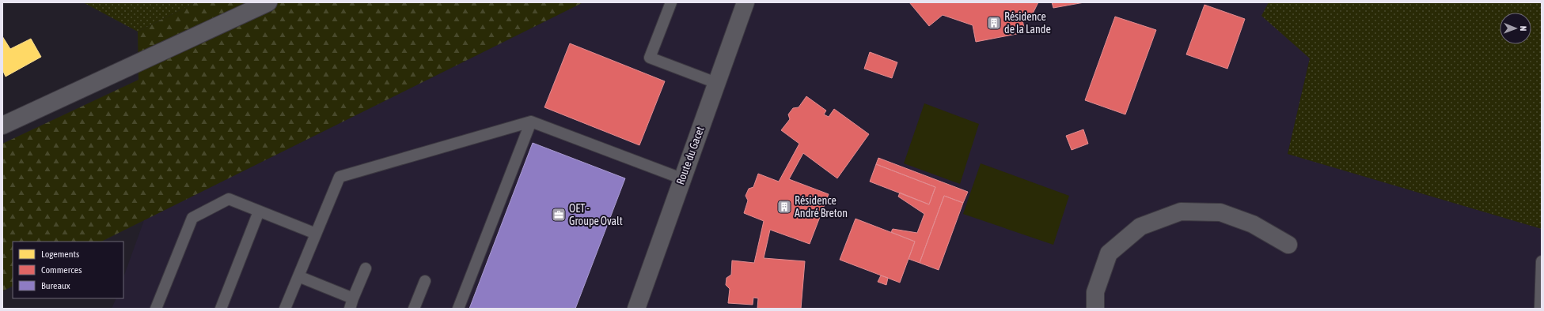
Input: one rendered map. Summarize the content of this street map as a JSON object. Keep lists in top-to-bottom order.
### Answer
{
  "streets": {
    "street": ["Route du Gacet"]
  },
  "places": {
    "building": ["Résidence de la Lande", "Résidence André Breton"],
    "office": ["OET - Groupe Ovalt"]
  },
  "legend": ["Logements", "Commerces", "Bureaux"],
  "north": "right"
}
